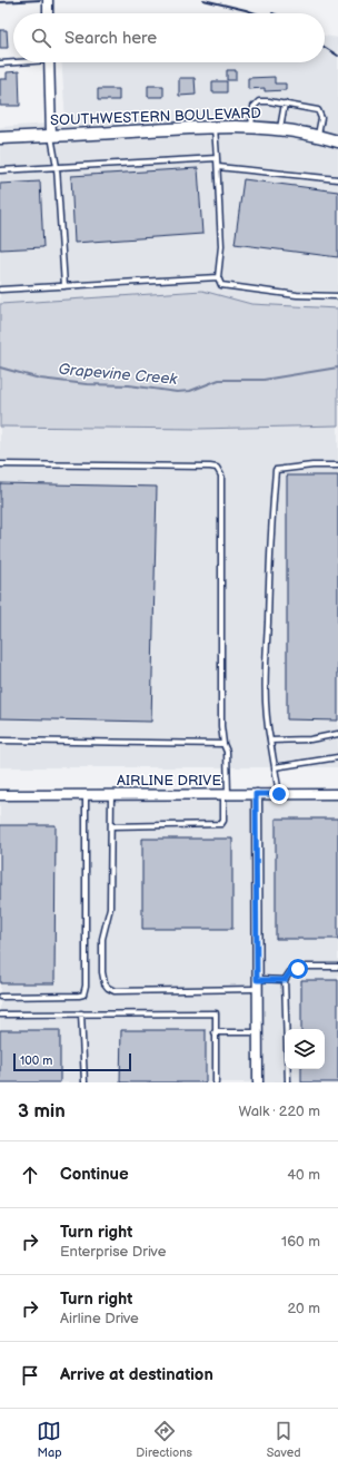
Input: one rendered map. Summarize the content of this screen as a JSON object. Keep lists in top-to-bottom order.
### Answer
{
  "streets": {
    "street": ["SOUTHWESTERN BOULEVARD", "AIRLINE DRIVE"]
  },
  "water": ["Grapevine Creek"],
  "scale_bar": "100 m",
  "page": {
    "search": "Search here",
    "scale": "100 m",
    "heading": ["3 min", "Walk · 220 m"],
    "list": [
      ["Continue", "40 m"],
      ["Turn right", "Enterprise Drive", "160 m"],
      ["Turn right", "Airline Drive", "20 m"],
      "Arrive at destination"
    ],
    "nav": ["Map", "Directions", "Saved"]
  }
}
